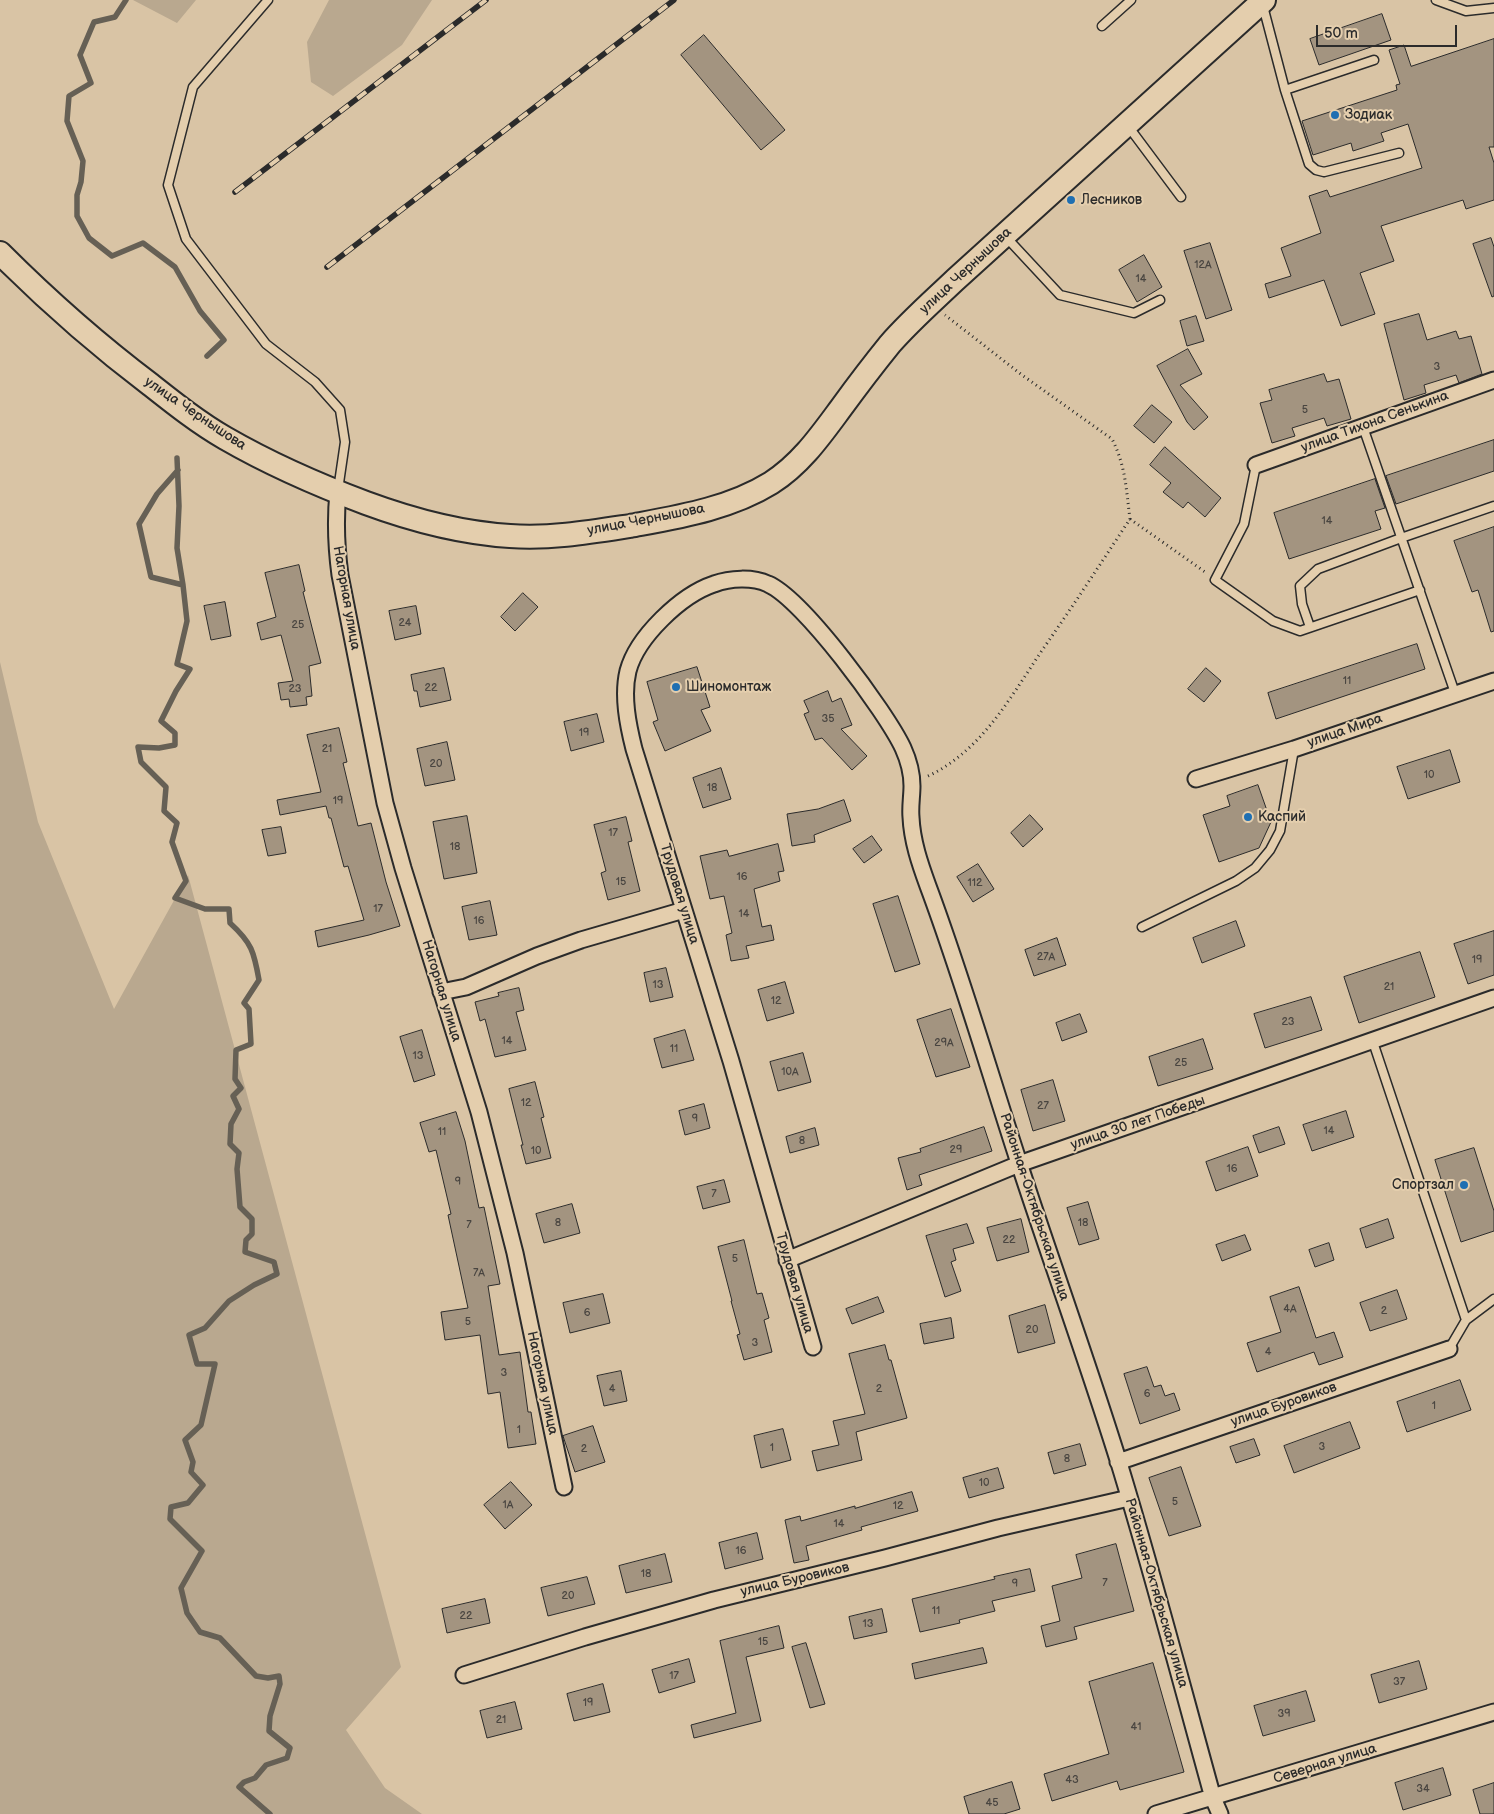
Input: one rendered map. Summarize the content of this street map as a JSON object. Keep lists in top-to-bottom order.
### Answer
{
  "streets": {
    "main road": ["улица Чернышова"],
    "street": [
      "улица Тихона Сенькина",
      "Нагорная улица",
      "улица Мира",
      "Трудовая улица",
      "улица 30 лет Победы",
      "Районная-Октябрьская улица",
      "улица Буровиков",
      "Северная улица"
    ]
  },
  "crossings": [
    ["улица Чернышова", "Нагорная улица"],
    ["Трудовая улица", "улица 30 лет Победы"],
    ["Трудовая улица", "Районная-Октябрьская улица"],
    ["улица 30 лет Победы", "Районная-Октябрьская улица"],
    ["Районная-Октябрьская улица", "улица Буровиков"],
    ["Районная-Октябрьская улица", "Северная улица"]
  ],
  "places": [
    "Зодиак",
    "Лесников",
    "Шиномонтаж",
    "Каспий",
    "Спортзал"
  ],
  "house_numbers": [
    "12А",
    "14",
    "3",
    "5",
    "14",
    "24",
    "25",
    "11",
    "22",
    "23",
    "35",
    "19",
    "21",
    "20",
    "10",
    "18",
    "19",
    "17",
    "18",
    "16",
    "15",
    "112",
    "17",
    "14",
    "16",
    "27А",
    "19",
    "13",
    "21",
    "12",
    "23",
    "14",
    "29А",
    "11",
    "13",
    "25",
    "10А",
    "12",
    "27",
    "9",
    "14",
    "11",
    "8",
    "29",
    "10",
    "16",
    "9",
    "7",
    "8",
    "18",
    "7",
    "22",
    "5",
    "7А",
    "4А",
    "2",
    "6",
    "5",
    "20",
    "3",
    "4",
    "3",
    "4",
    "2",
    "6",
    "1",
    "1",
    "3",
    "1",
    "2",
    "8",
    "10",
    "5",
    "1А",
    "12",
    "14",
    "16",
    "18",
    "7",
    "9",
    "20",
    "11",
    "22",
    "13",
    "15",
    "17",
    "37",
    "19",
    "39",
    "21",
    "41",
    "43",
    "34",
    "45"
  ],
  "scale_bar": "50 m"
}
